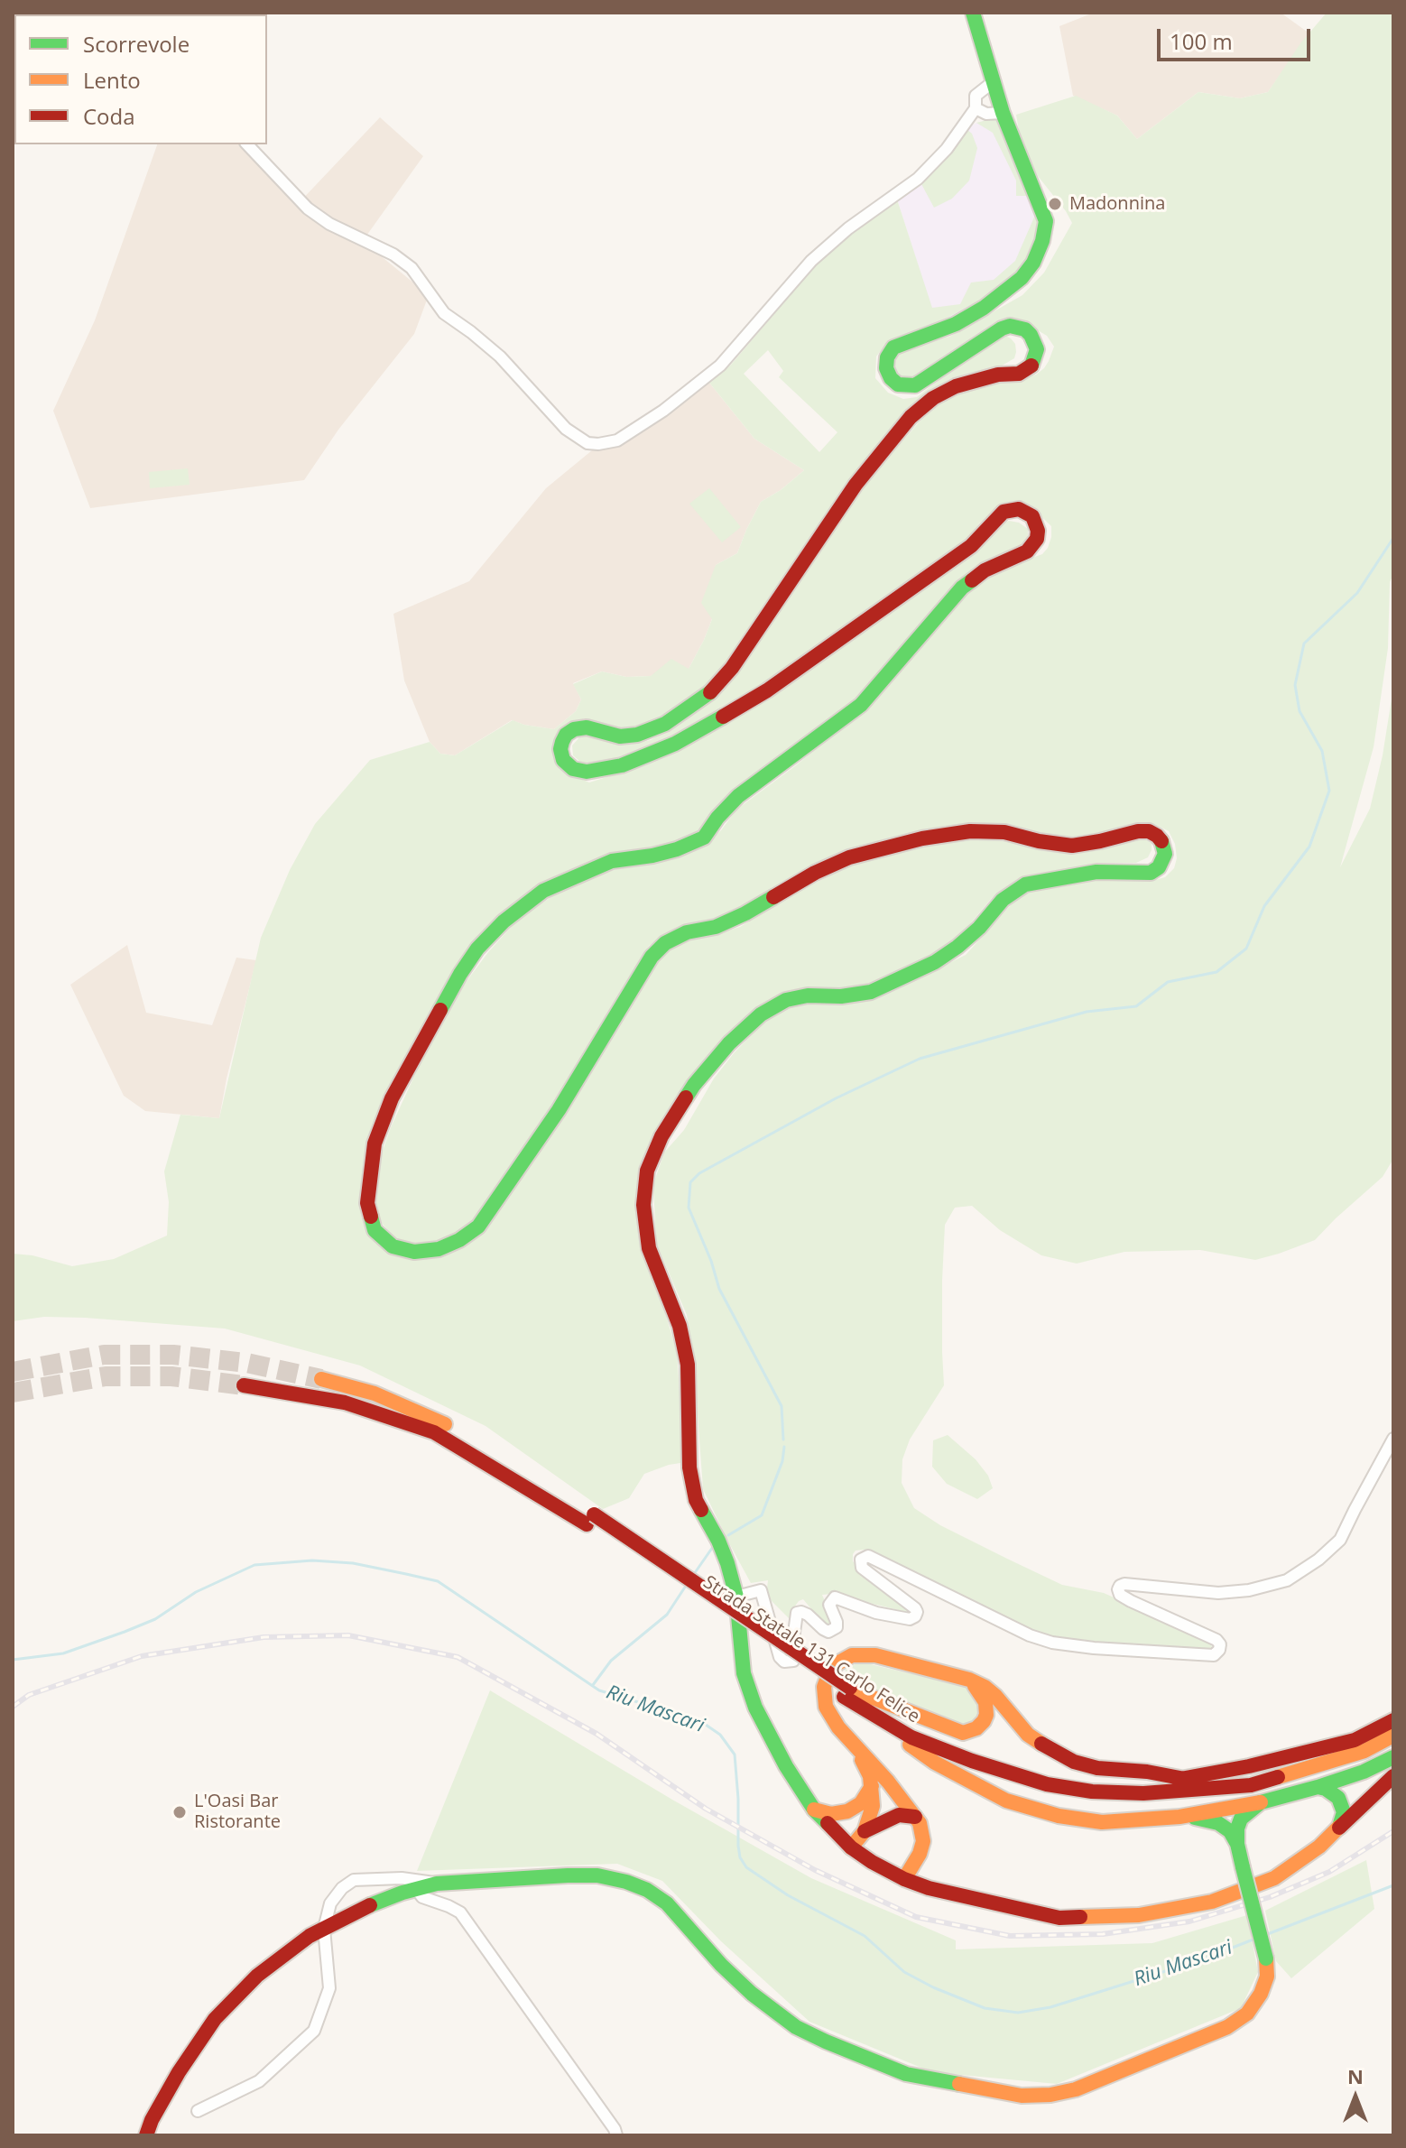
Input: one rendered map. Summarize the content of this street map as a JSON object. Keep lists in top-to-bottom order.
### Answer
{
  "streets": {
    "main road": ["Strada Statale 131 Carlo Felice"]
  },
  "water": ["Riu Mascari"],
  "places": ["Madonnina", "L'Oasi Bar Ristorante"],
  "legend": ["Scorrevole", "Lento", "Coda"],
  "scale_bar": "100 m",
  "north": "top"
}
